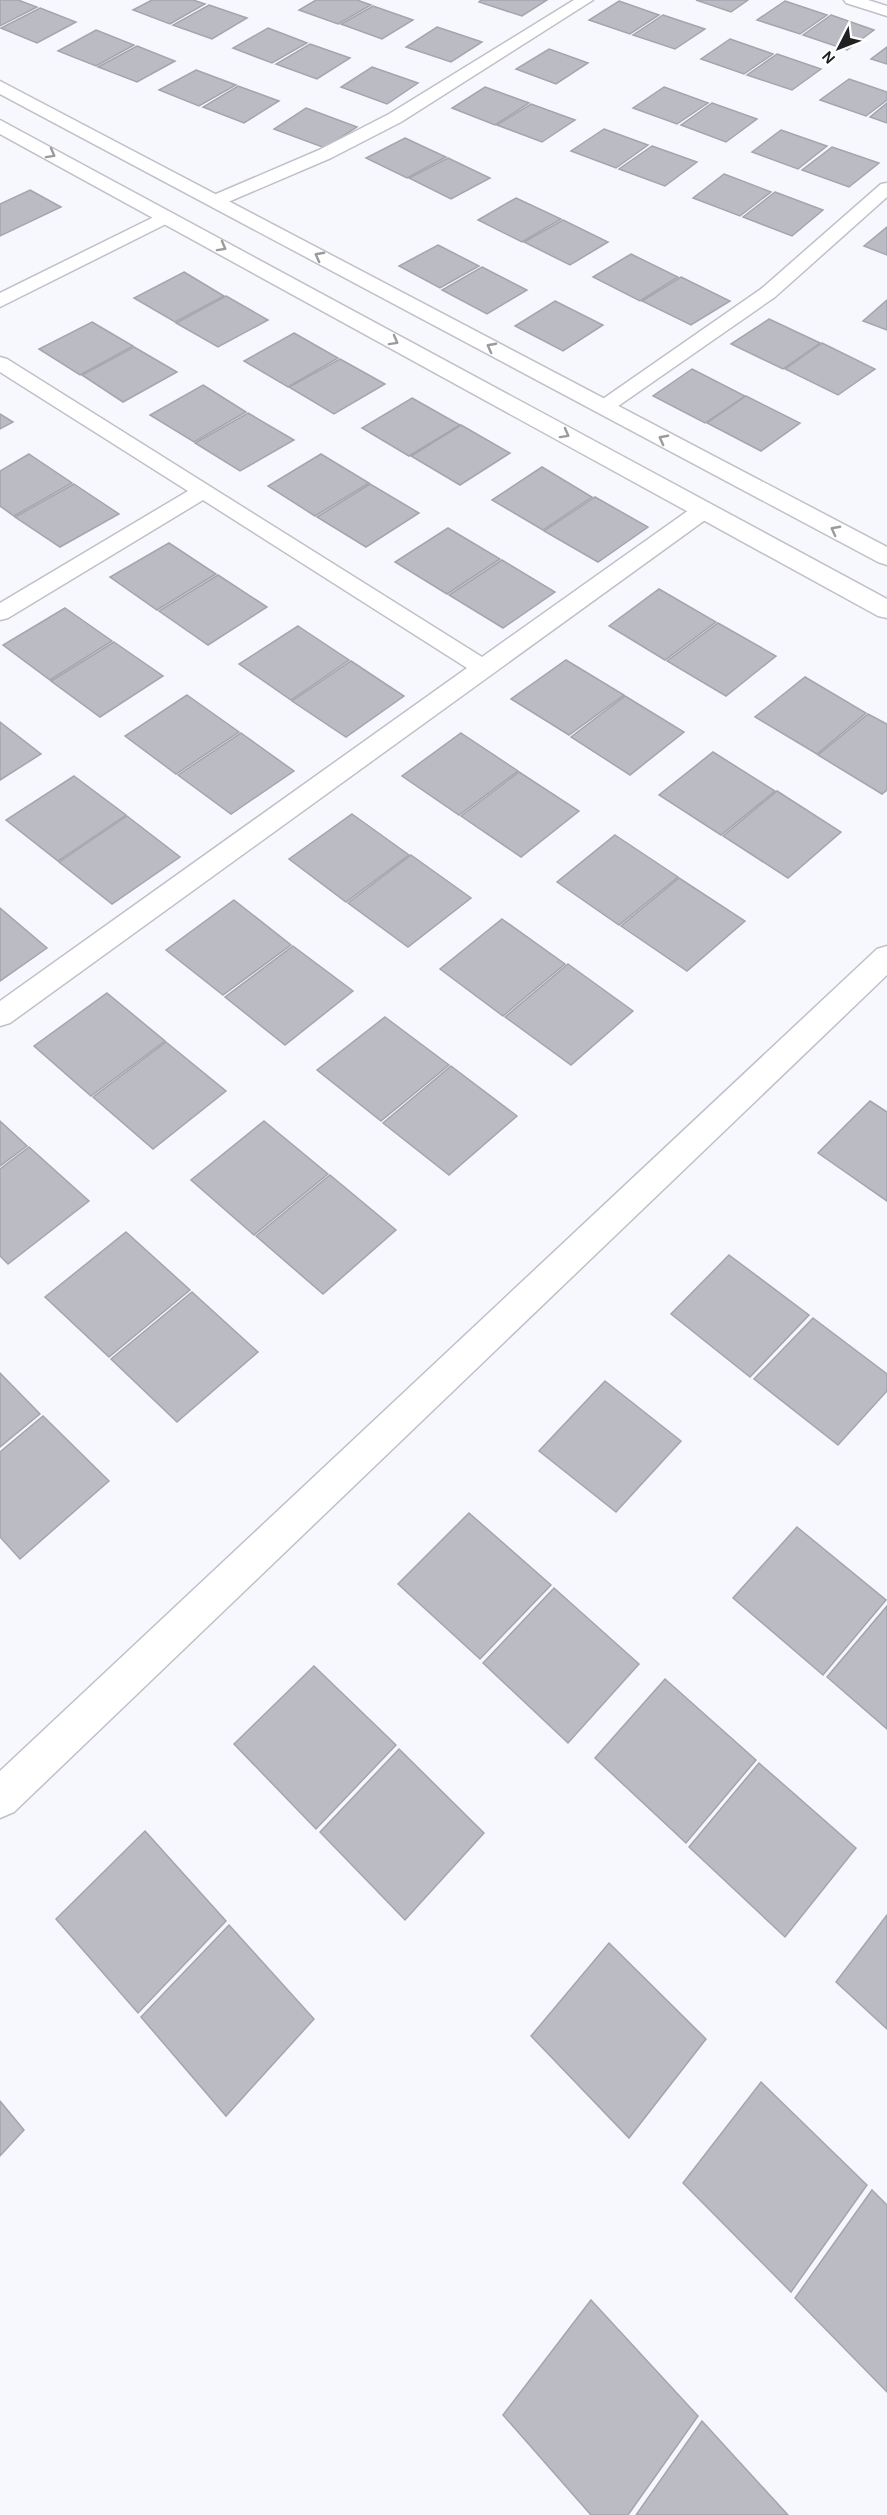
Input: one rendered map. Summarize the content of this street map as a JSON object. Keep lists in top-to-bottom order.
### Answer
{
  "north": "bottom left"
}
